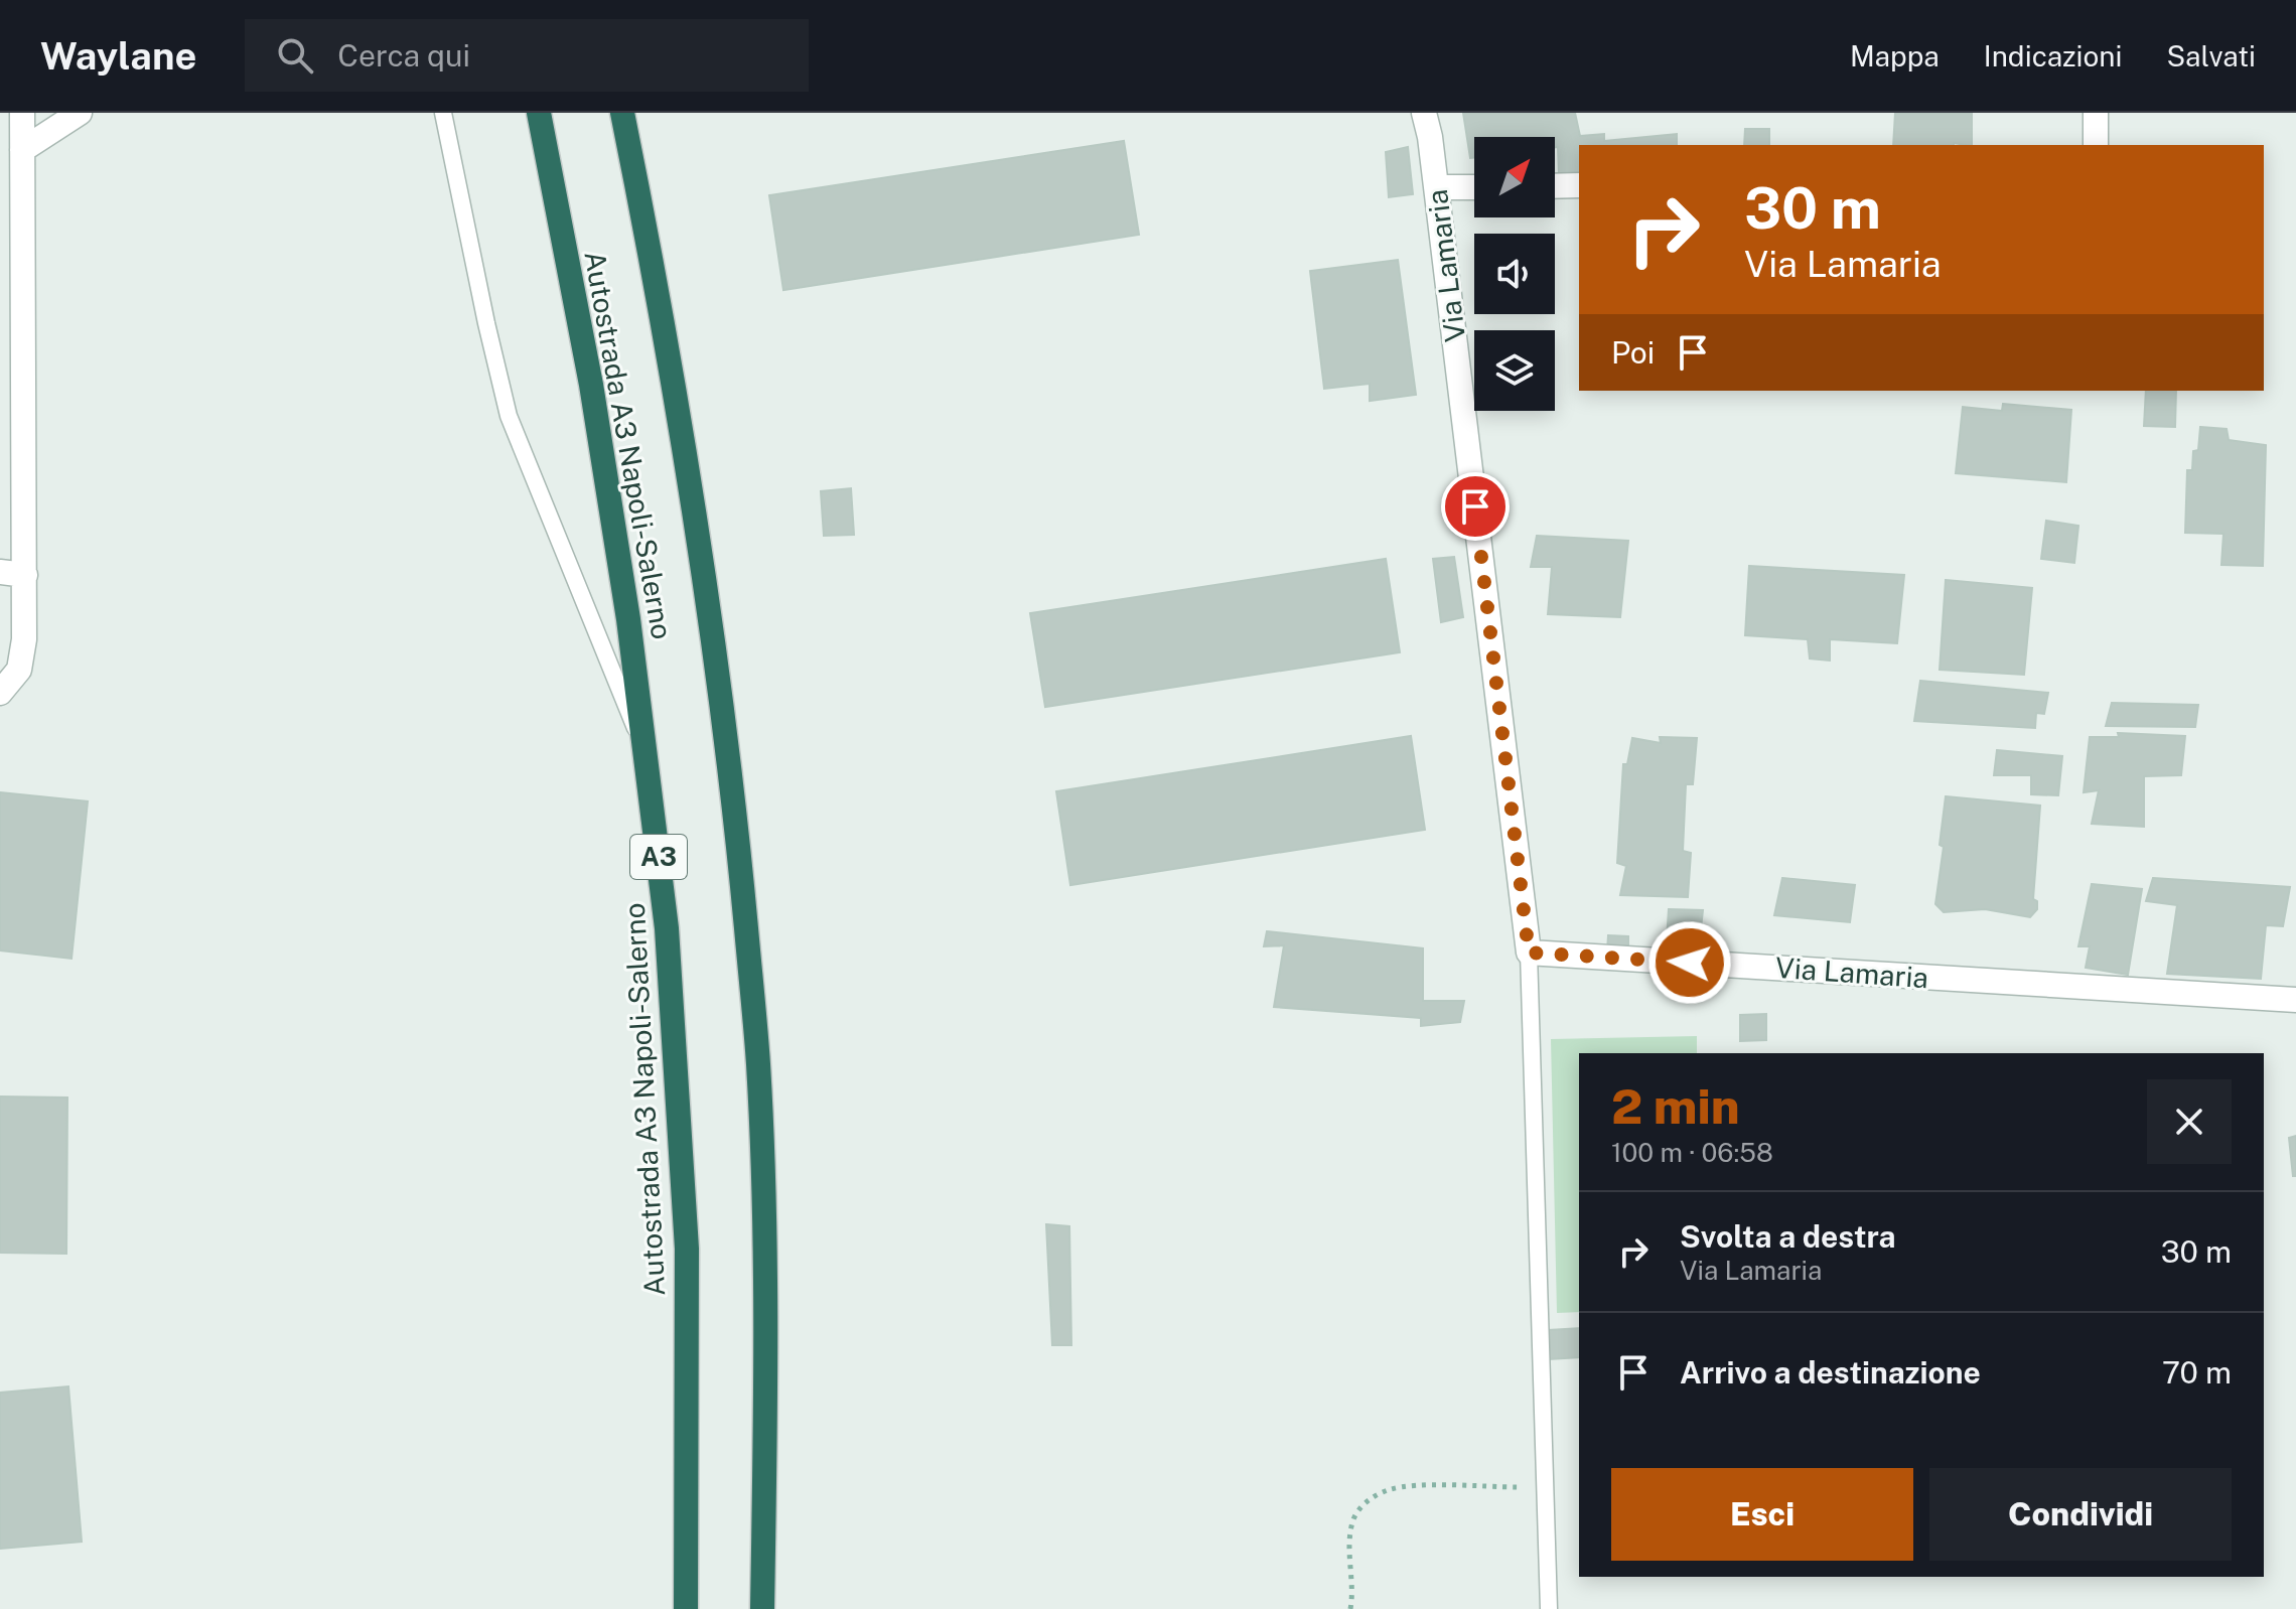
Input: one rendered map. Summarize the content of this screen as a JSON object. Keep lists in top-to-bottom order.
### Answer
{
  "streets": {
    "highway": ["Autostrada A3 Napoli-Salerno", "A3"],
    "street": ["Via Lamaria"]
  },
  "north": "top right",
  "page": {
    "header": "Waylane",
    "search": "Cerca qui",
    "nav": ["Mappa", "Indicazioni", "Salvati"],
    "turn": ["30 m", "Via Lamaria"],
    "then": "Poi",
    "heading": ["2 min", "100 m · 06:58"],
    "list": [
      {
        "name": "Svolta a destra",
        "note": "Via Lamaria",
        "value": "30 m"
      },
      {
        "name": "Arrivo a destinazione",
        "value": "70 m"
      }
    ],
    "buttons": ["Esci", "Condividi"]
  }
}
